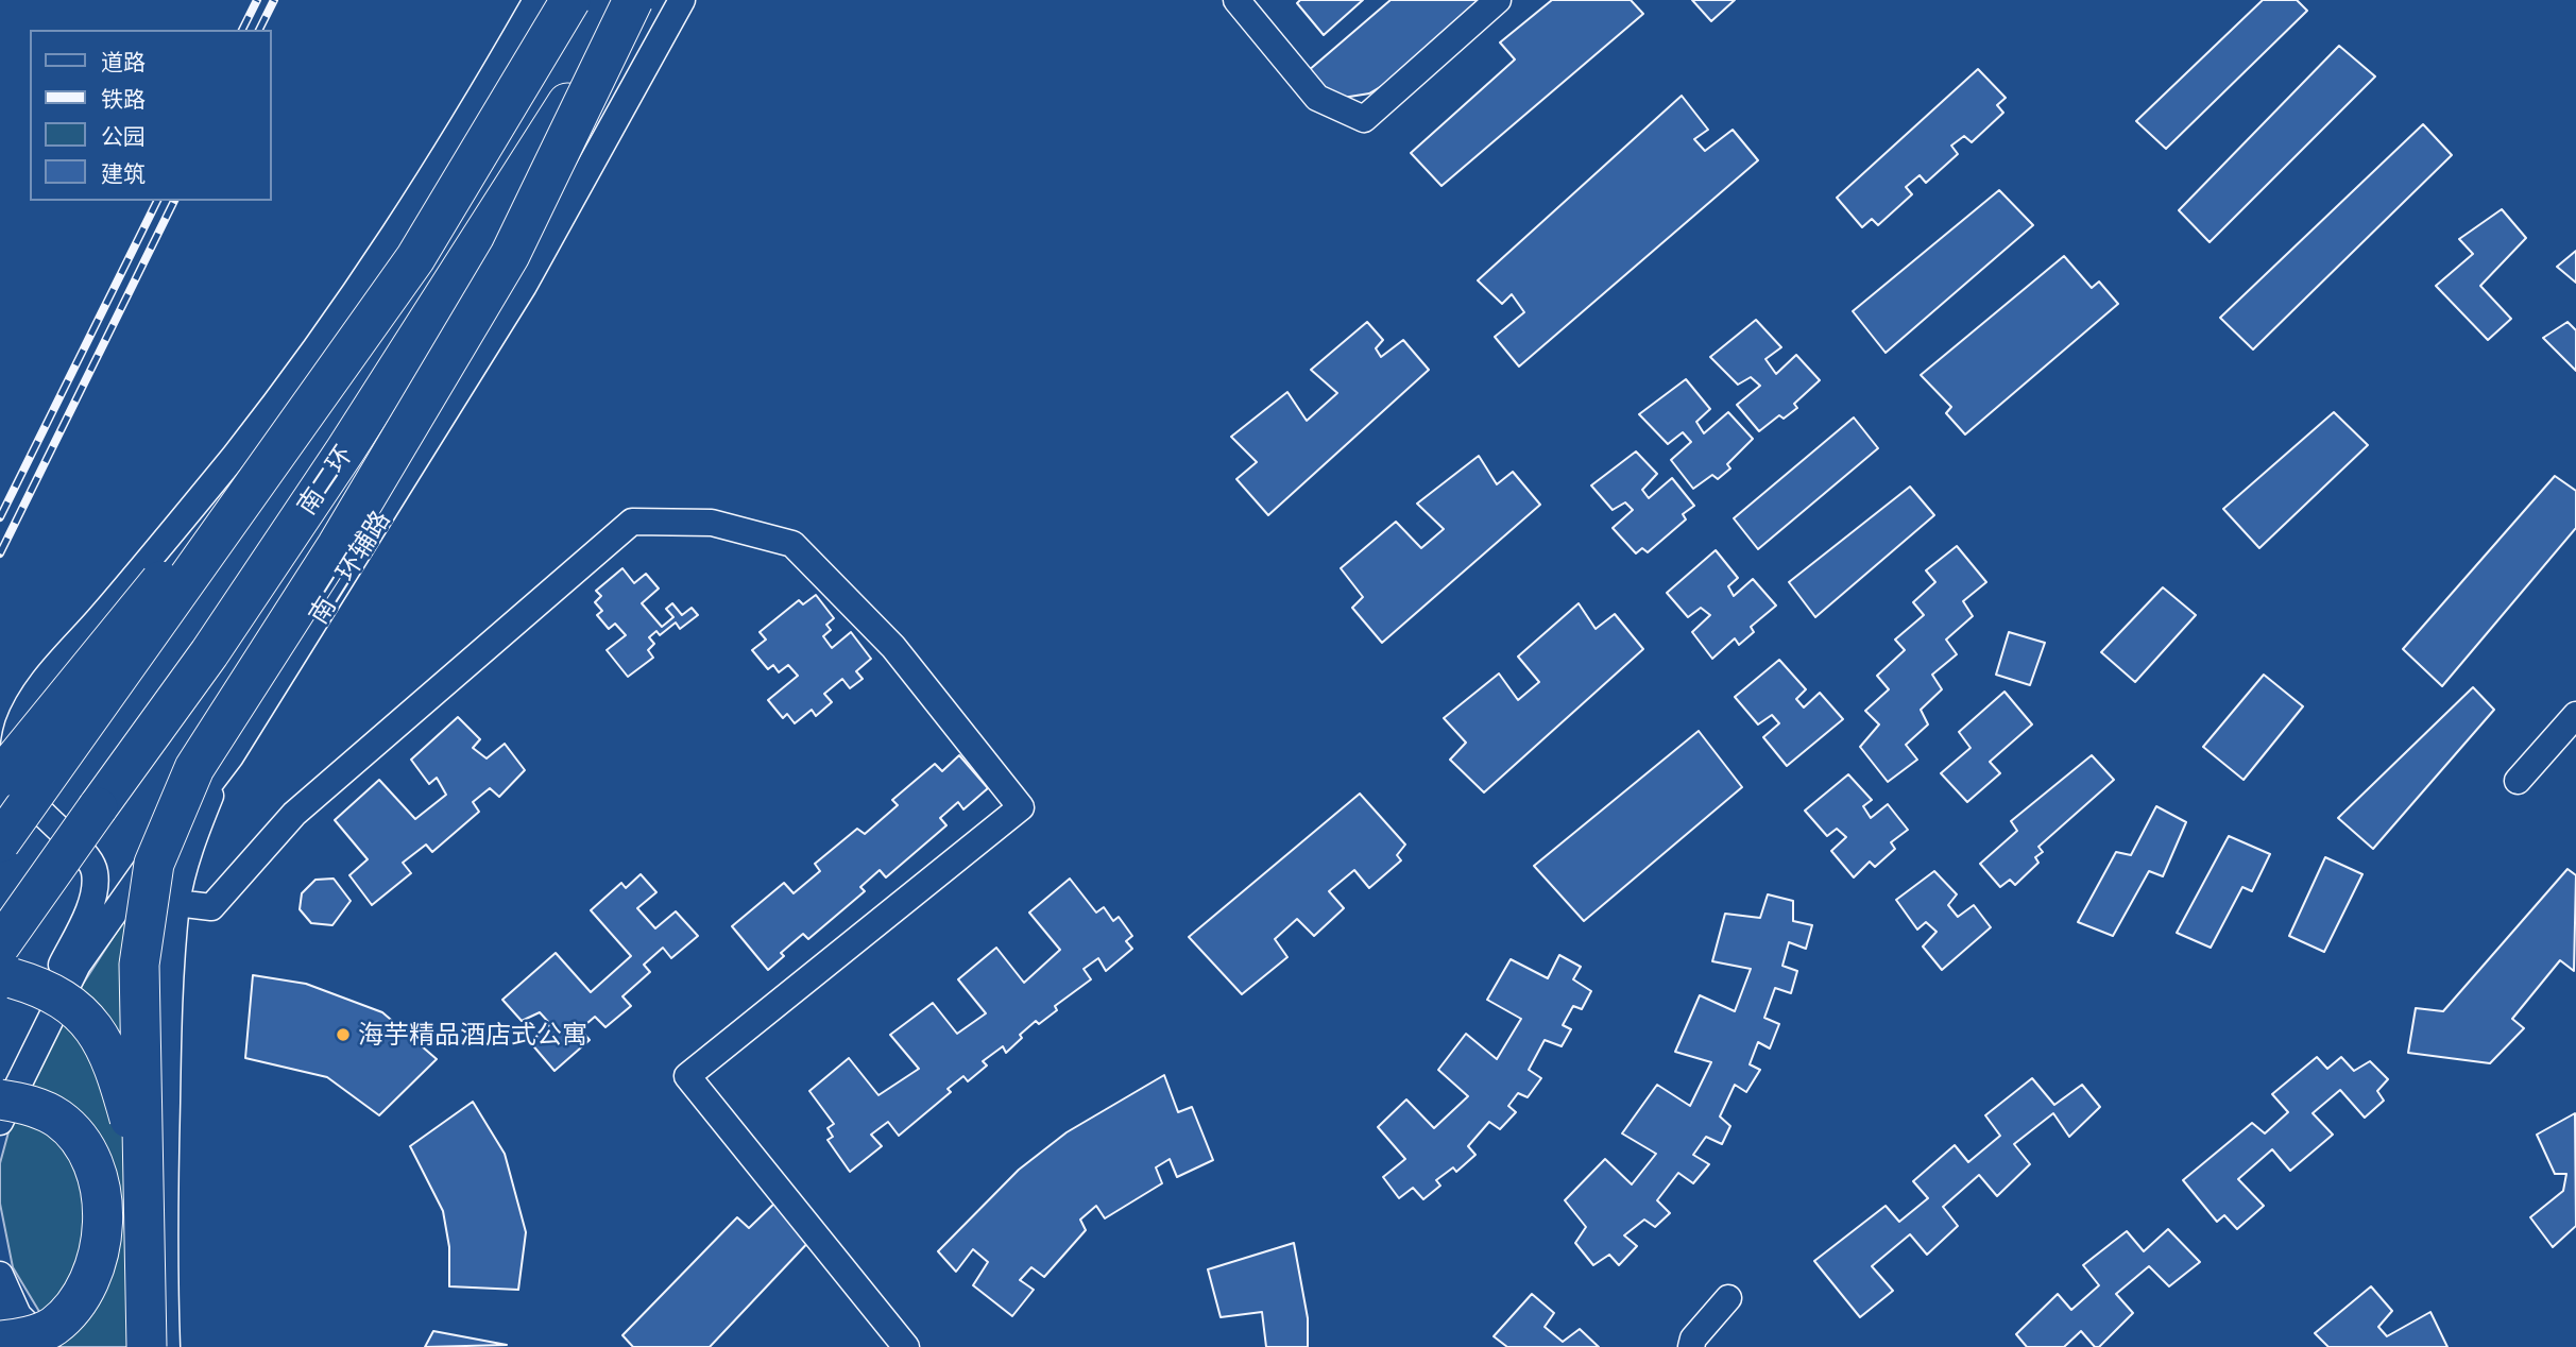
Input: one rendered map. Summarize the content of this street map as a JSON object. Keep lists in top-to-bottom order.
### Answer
{
  "streets": {
    "highway": ["南二环"],
    "street": ["南二环辅路"]
  },
  "places": ["海芋精品酒店式公寓"],
  "legend": [
    "道路",
    "铁路",
    "公园",
    "建筑"
  ]
}
